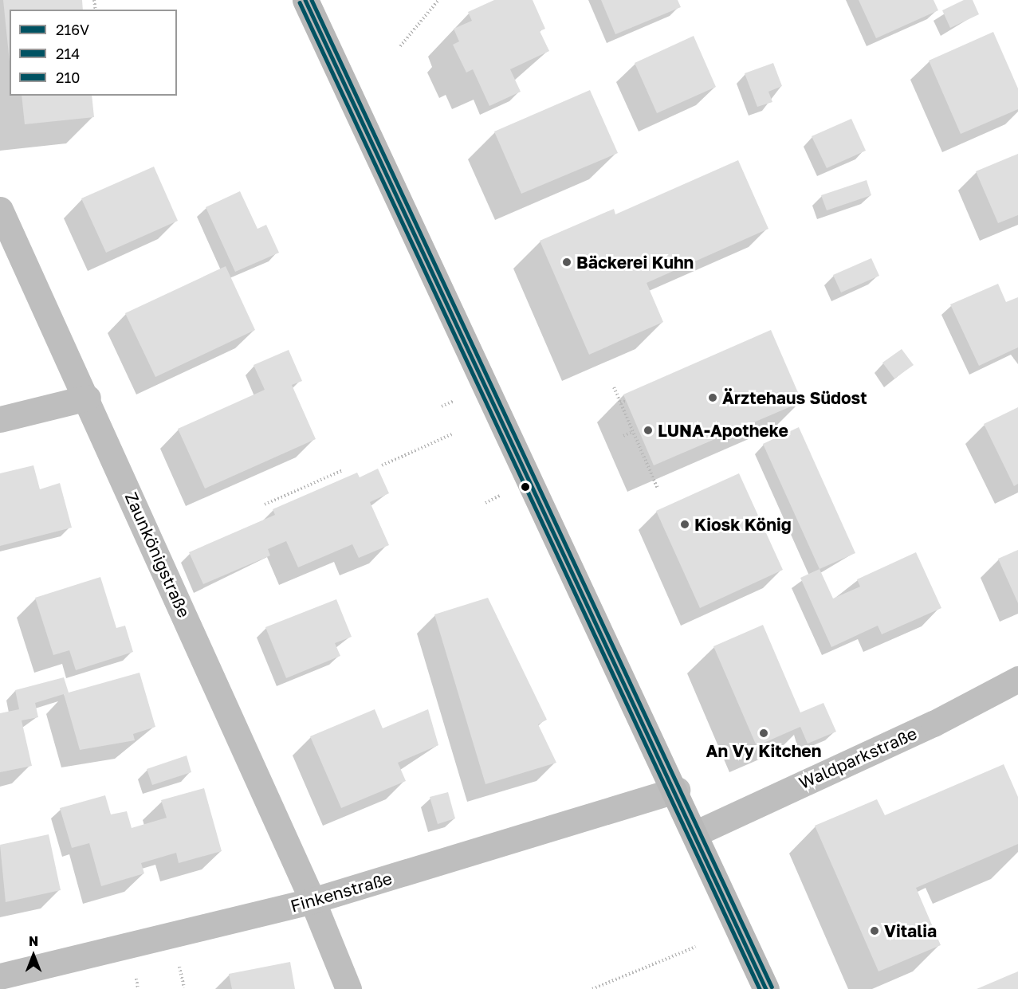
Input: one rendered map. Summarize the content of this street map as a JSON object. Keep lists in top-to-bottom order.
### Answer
{
  "streets": {
    "street": ["Zaunkönigstraße", "Waldparkstraße", "Finkenstraße"]
  },
  "crossings": [
    ["Zaunkönigstraße", "Finkenstraße"]
  ],
  "places": [
    "Bäckerei Kuhn",
    "Ärztehaus Südost",
    "LUNA-Apotheke",
    "Kiosk König",
    "An Vy Kitchen",
    "Vitalia"
  ],
  "lines": ["transit line 216V", "transit line 210", "transit line 214"],
  "legend": ["216V", "214", "210"],
  "north": "top"
}
